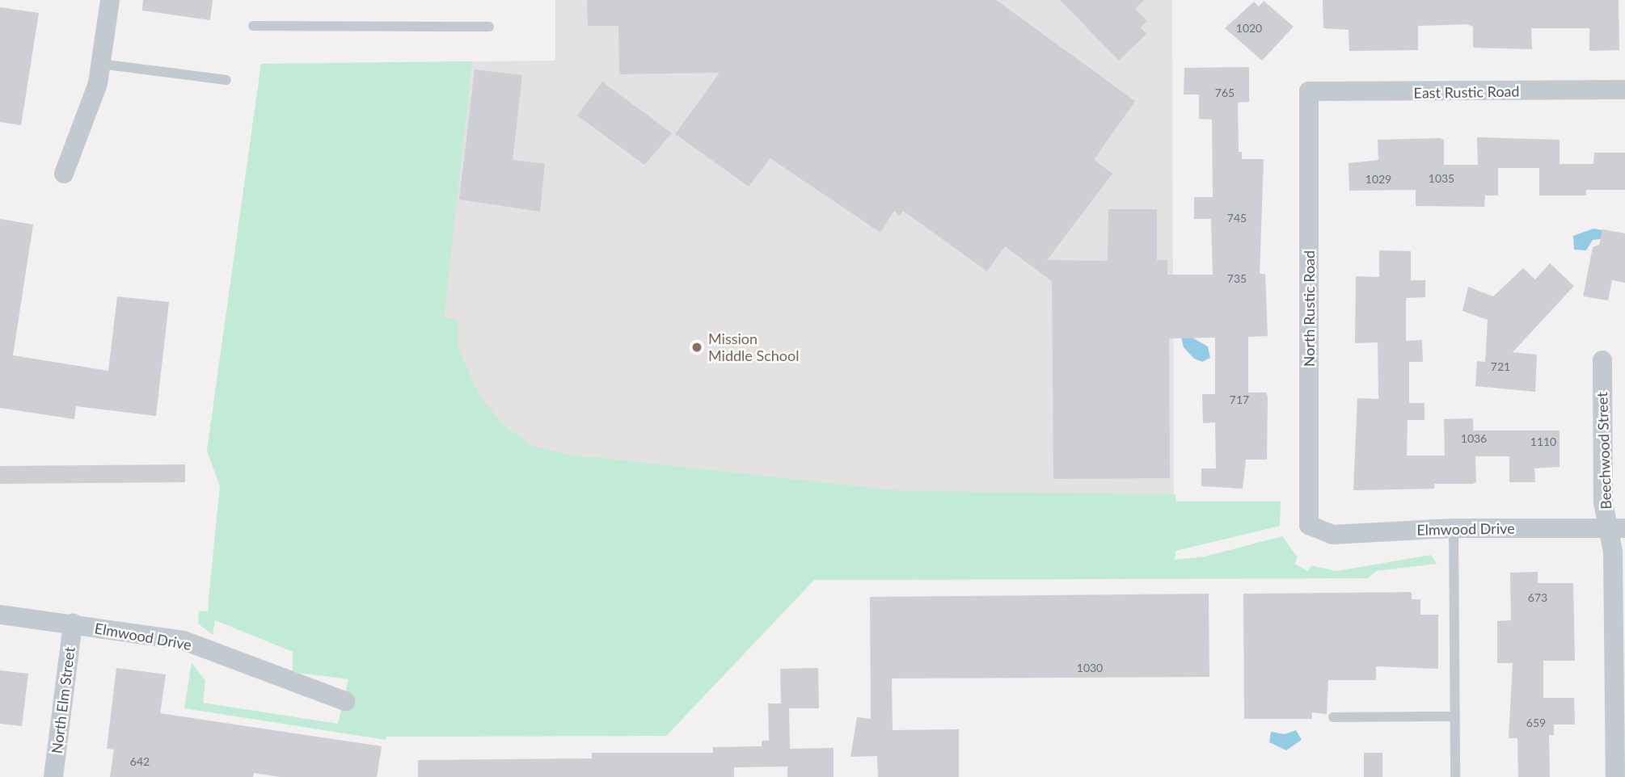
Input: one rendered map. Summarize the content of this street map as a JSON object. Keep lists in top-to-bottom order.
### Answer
{
  "streets": {
    "street": [
      "East Rustic Road",
      "North Rustic Road",
      "Beechwood Street",
      "Elmwood Drive",
      "North Elm Street"
    ]
  },
  "crossings": [
    ["East Rustic Road", "North Rustic Road"],
    ["North Rustic Road", "Elmwood Drive"],
    ["Beechwood Street", "Elmwood Drive"],
    ["Elmwood Drive", "North Elm Street"]
  ],
  "places": ["Mission Middle School"],
  "house_numbers": [
    "1020",
    "765",
    "1035",
    "1029",
    "745",
    "735",
    "721",
    "717",
    "1036",
    "1110",
    "673",
    "1030",
    "659",
    "642"
  ]
}
